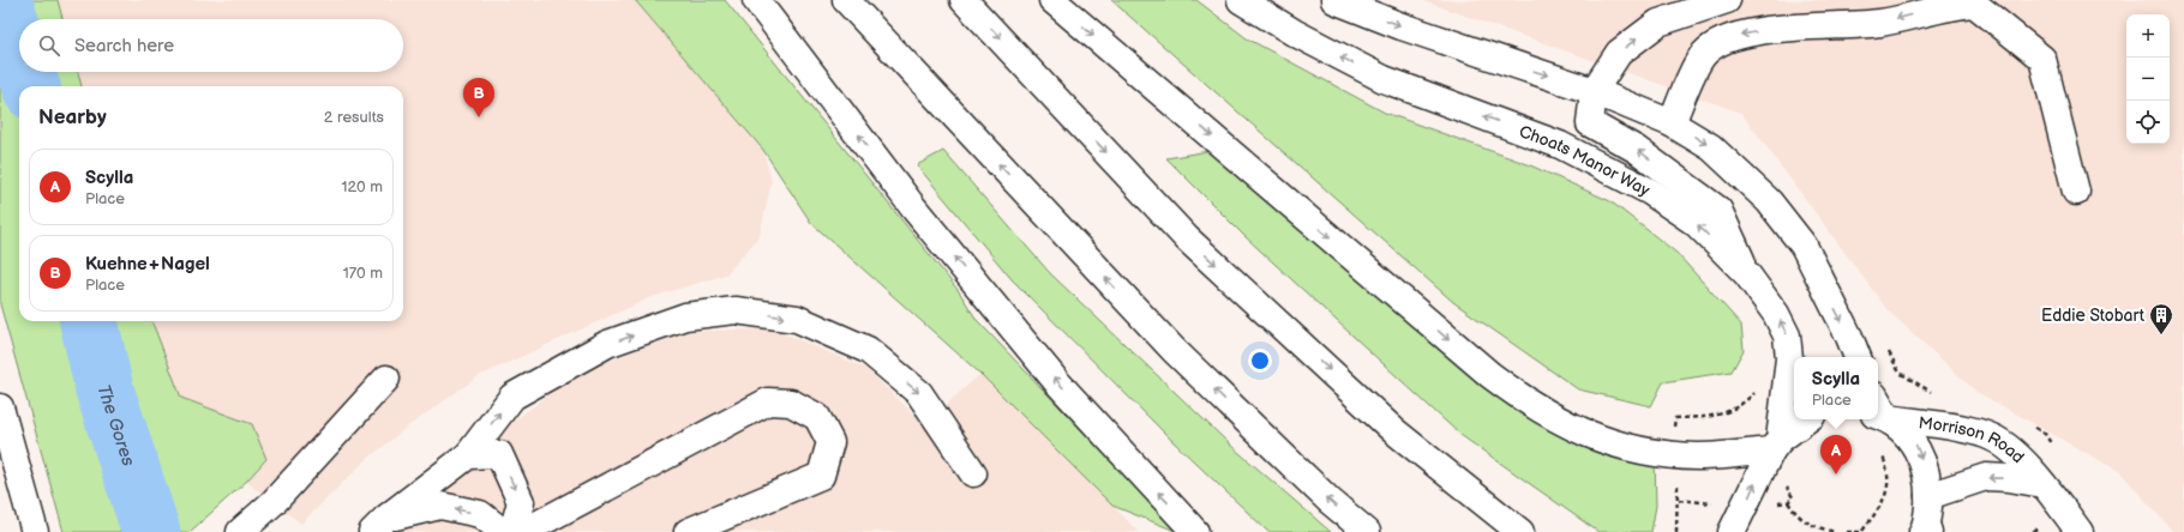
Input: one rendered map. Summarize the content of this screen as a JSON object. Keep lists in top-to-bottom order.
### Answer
{
  "streets": {
    "main road": ["Choats Manor Way", "Morrison Road"]
  },
  "water": ["The Gores"],
  "places": {
    "building": ["Eddie Stobart"]
  },
  "page": {
    "map_buttons": ["+", "−"],
    "search": "Search here",
    "pins": ["B", "A"],
    "heading": ["Nearby", "2 results"],
    "list": [
      {
        "mark": "A",
        "name": "Scylla",
        "note": "Place",
        "value": "120 m"
      },
      {
        "mark": "B",
        "name": "Kuehne+Nagel",
        "note": "Place",
        "value": "170 m"
      }
    ],
    "popup": ["Scylla", "Place"]
  }
}
